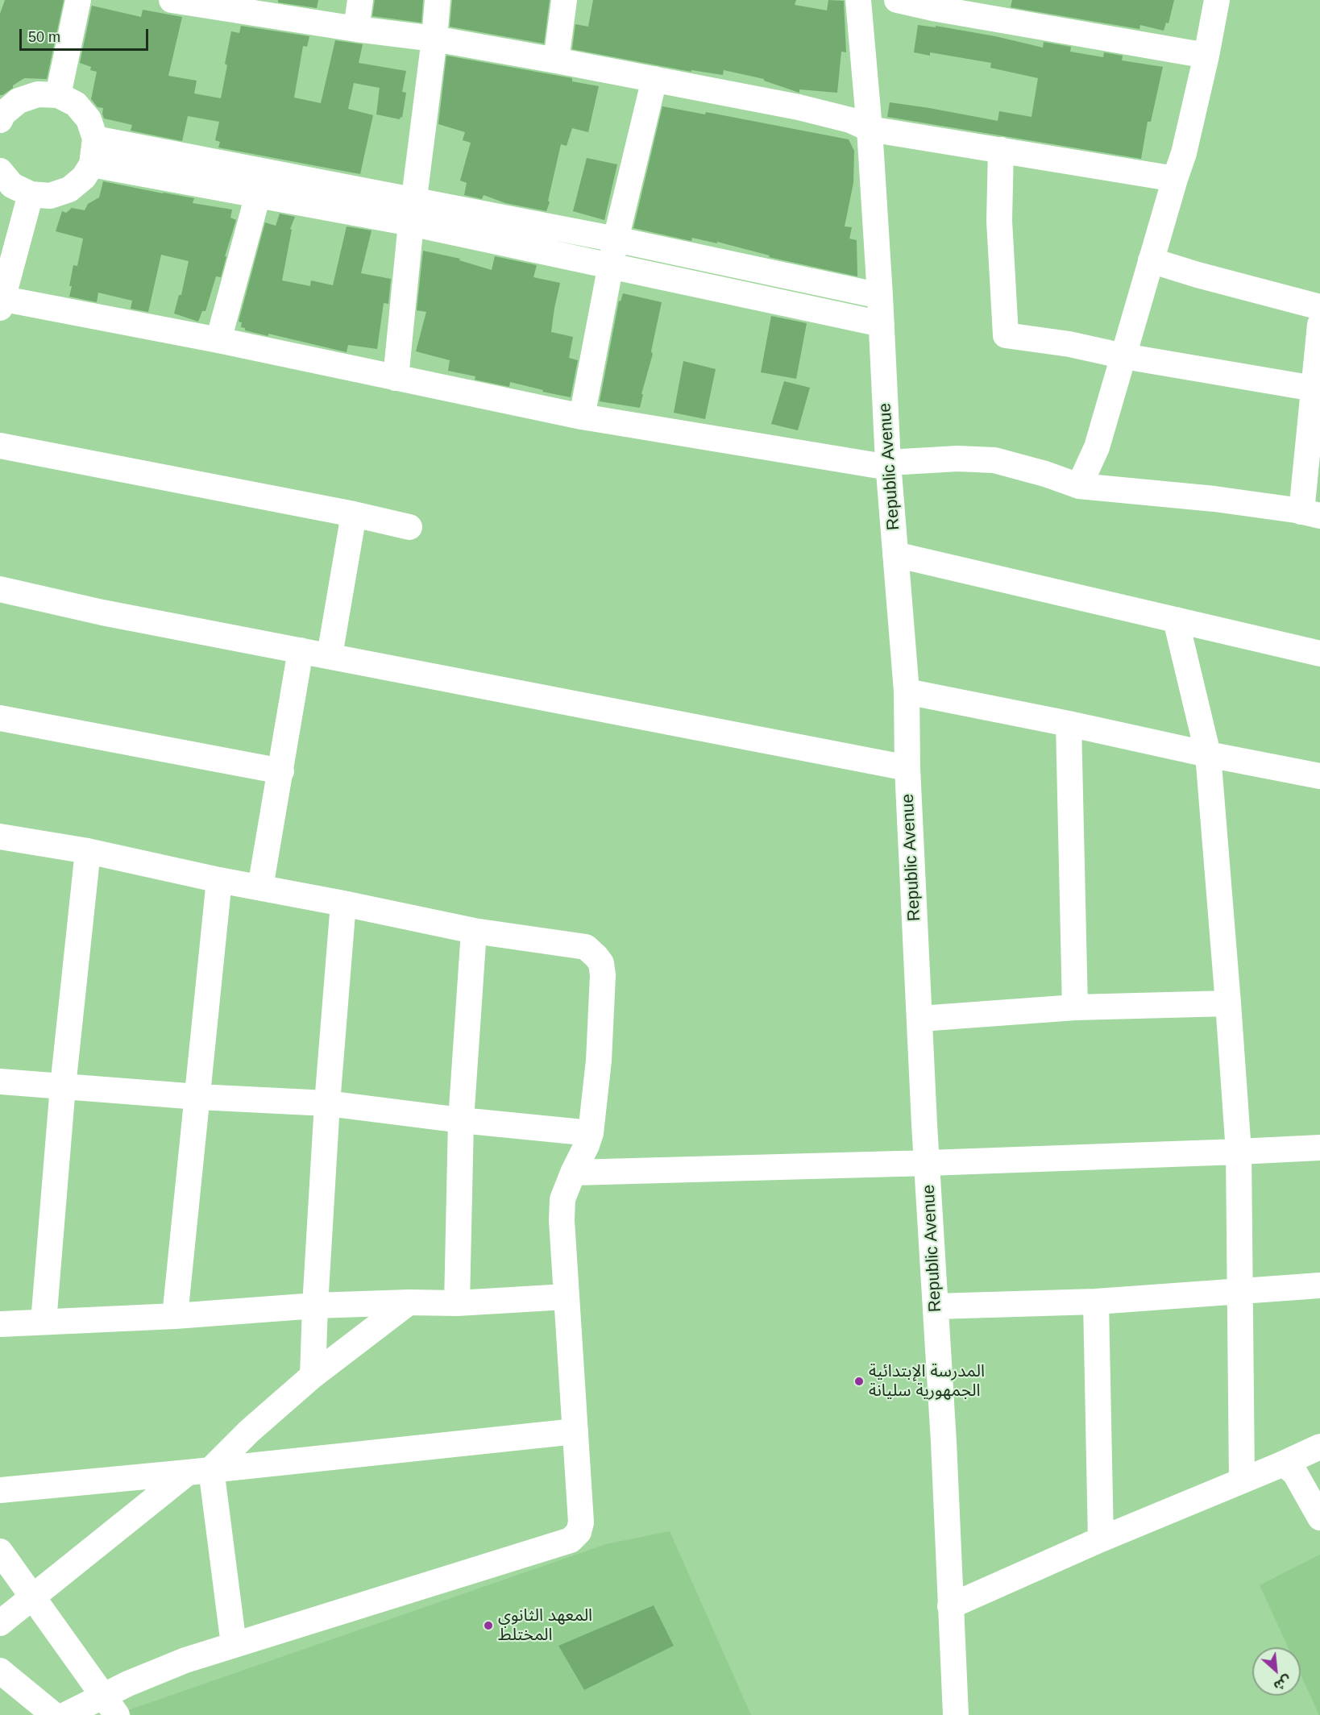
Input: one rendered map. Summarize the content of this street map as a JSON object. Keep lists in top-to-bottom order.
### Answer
{
  "streets": {
    "street": ["Republic Avenue"]
  },
  "places": ["المدرسة الإبتدائية الجمهورية سليانة", "المعهد الثانوي المختلط"],
  "scale_bar": "50 m",
  "north": "bottom right"
}
